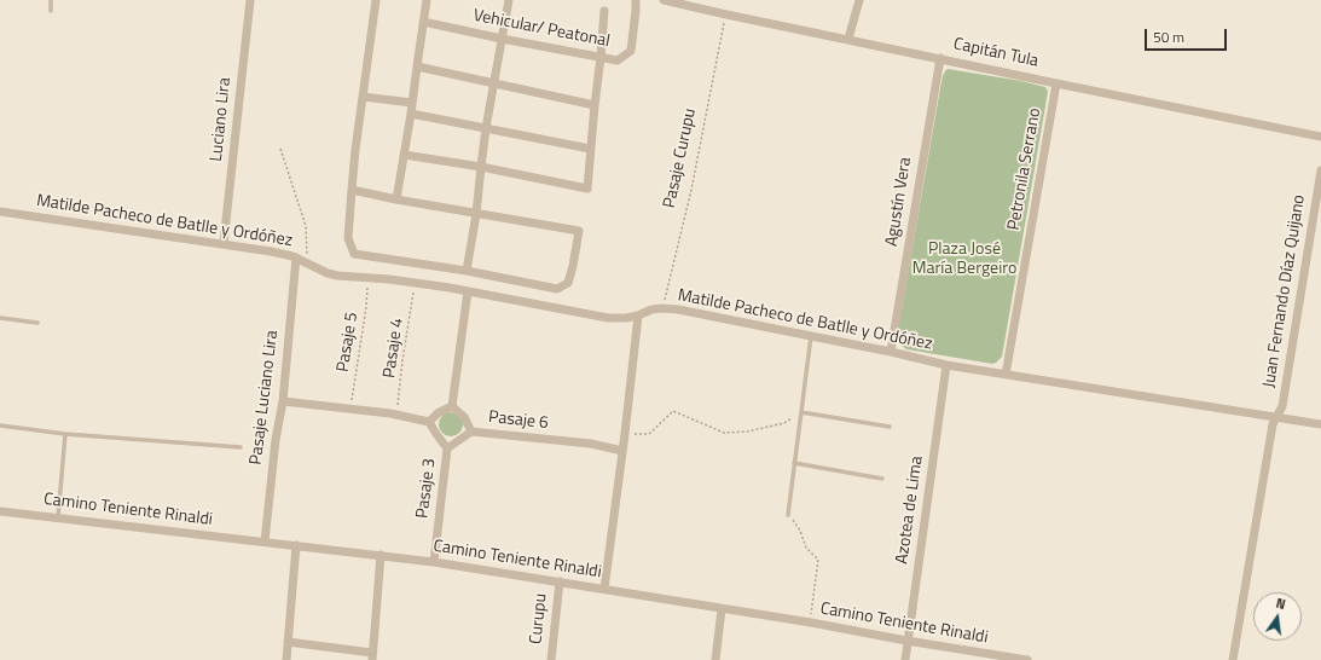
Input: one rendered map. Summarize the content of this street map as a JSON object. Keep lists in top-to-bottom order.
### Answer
{
  "streets": {
    "street": [
      "Vehicular/ Peatonal",
      "Capitán Tula",
      "Luciano Lira",
      "Petronila Serrano",
      "Agustín Vera",
      "Matilde Pacheco de Batlle y Ordóñez",
      "Juan Fernando Díaz Quijano",
      "Pasaje Luciano Lira",
      "Pasaje 6",
      "Pasaje 3",
      "Camino Teniente Rinaldi",
      "Azotea de Lima",
      "Curupu"
    ],
    "path": ["Pasaje Curupu", "Pasaje 5", "Pasaje 4"]
  },
  "crossings": [
    ["Capitán Tula", "Pasaje Curupu"],
    ["Capitán Tula", "Petronila Serrano"],
    ["Capitán Tula", "Agustín Vera"],
    ["Luciano Lira", "Matilde Pacheco de Batlle y Ordóñez"],
    ["Pasaje Curupu", "Matilde Pacheco de Batlle y Ordóñez"],
    ["Petronila Serrano", "Matilde Pacheco de Batlle y Ordóñez"],
    ["Agustín Vera", "Matilde Pacheco de Batlle y Ordóñez"],
    ["Matilde Pacheco de Batlle y Ordóñez", "Juan Fernando Díaz Quijano"],
    ["Matilde Pacheco de Batlle y Ordóñez", "Pasaje 5"],
    ["Matilde Pacheco de Batlle y Ordóñez", "Pasaje 4"],
    ["Matilde Pacheco de Batlle y Ordóñez", "Pasaje Luciano Lira"],
    ["Matilde Pacheco de Batlle y Ordóñez", "Azotea de Lima"],
    ["Pasaje Luciano Lira", "Camino Teniente Rinaldi"],
    ["Pasaje 6", "Pasaje 3"],
    ["Pasaje 3", "Camino Teniente Rinaldi"],
    ["Camino Teniente Rinaldi", "Azotea de Lima"],
    ["Camino Teniente Rinaldi", "Curupu"]
  ],
  "parks": ["Plaza José María Bergeiro"],
  "scale_bar": "50 m",
  "north": "top"
}
